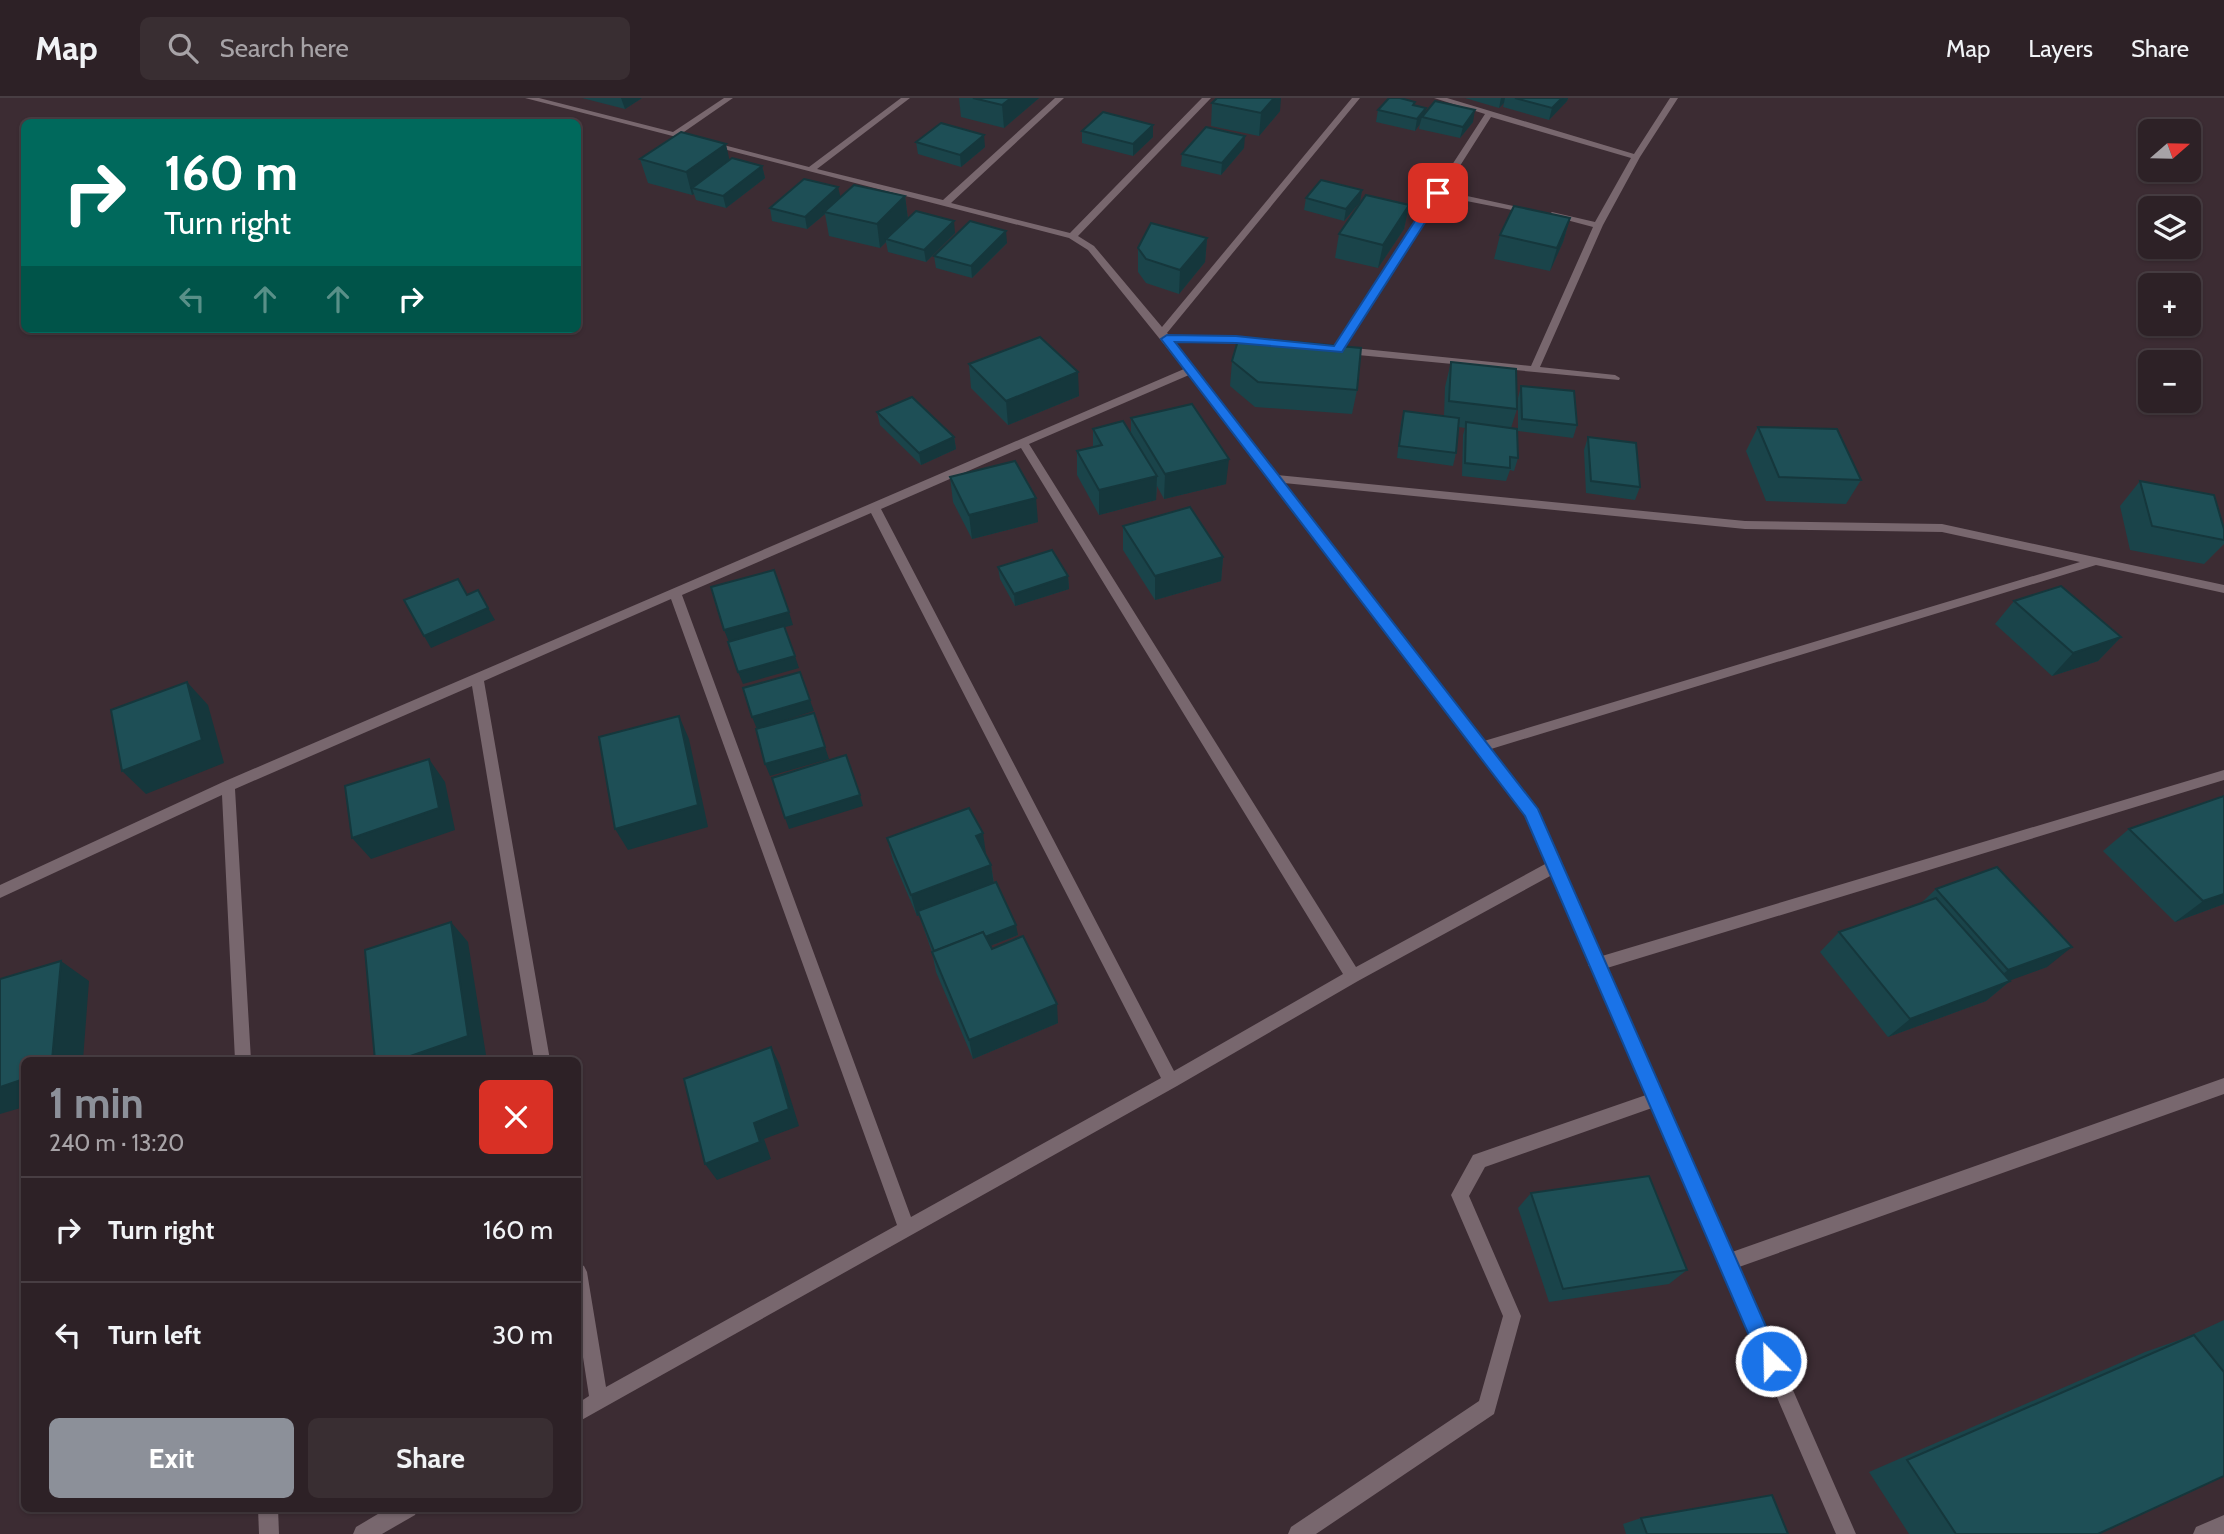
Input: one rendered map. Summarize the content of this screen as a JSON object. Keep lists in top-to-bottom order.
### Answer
{
  "north": "right",
  "page": {
    "header": "Map",
    "search": "Search here",
    "nav": ["Map", "Layers", "Share"],
    "map_buttons": ["+", "−"],
    "turn": ["160 m", "Turn right"],
    "heading": ["1 min", "240 m · 13:20"],
    "list": [
      {
        "name": "Turn right",
        "value": "160 m"
      },
      {
        "name": "Turn left",
        "value": "30 m"
      }
    ],
    "buttons": ["Exit", "Share"]
  }
}
